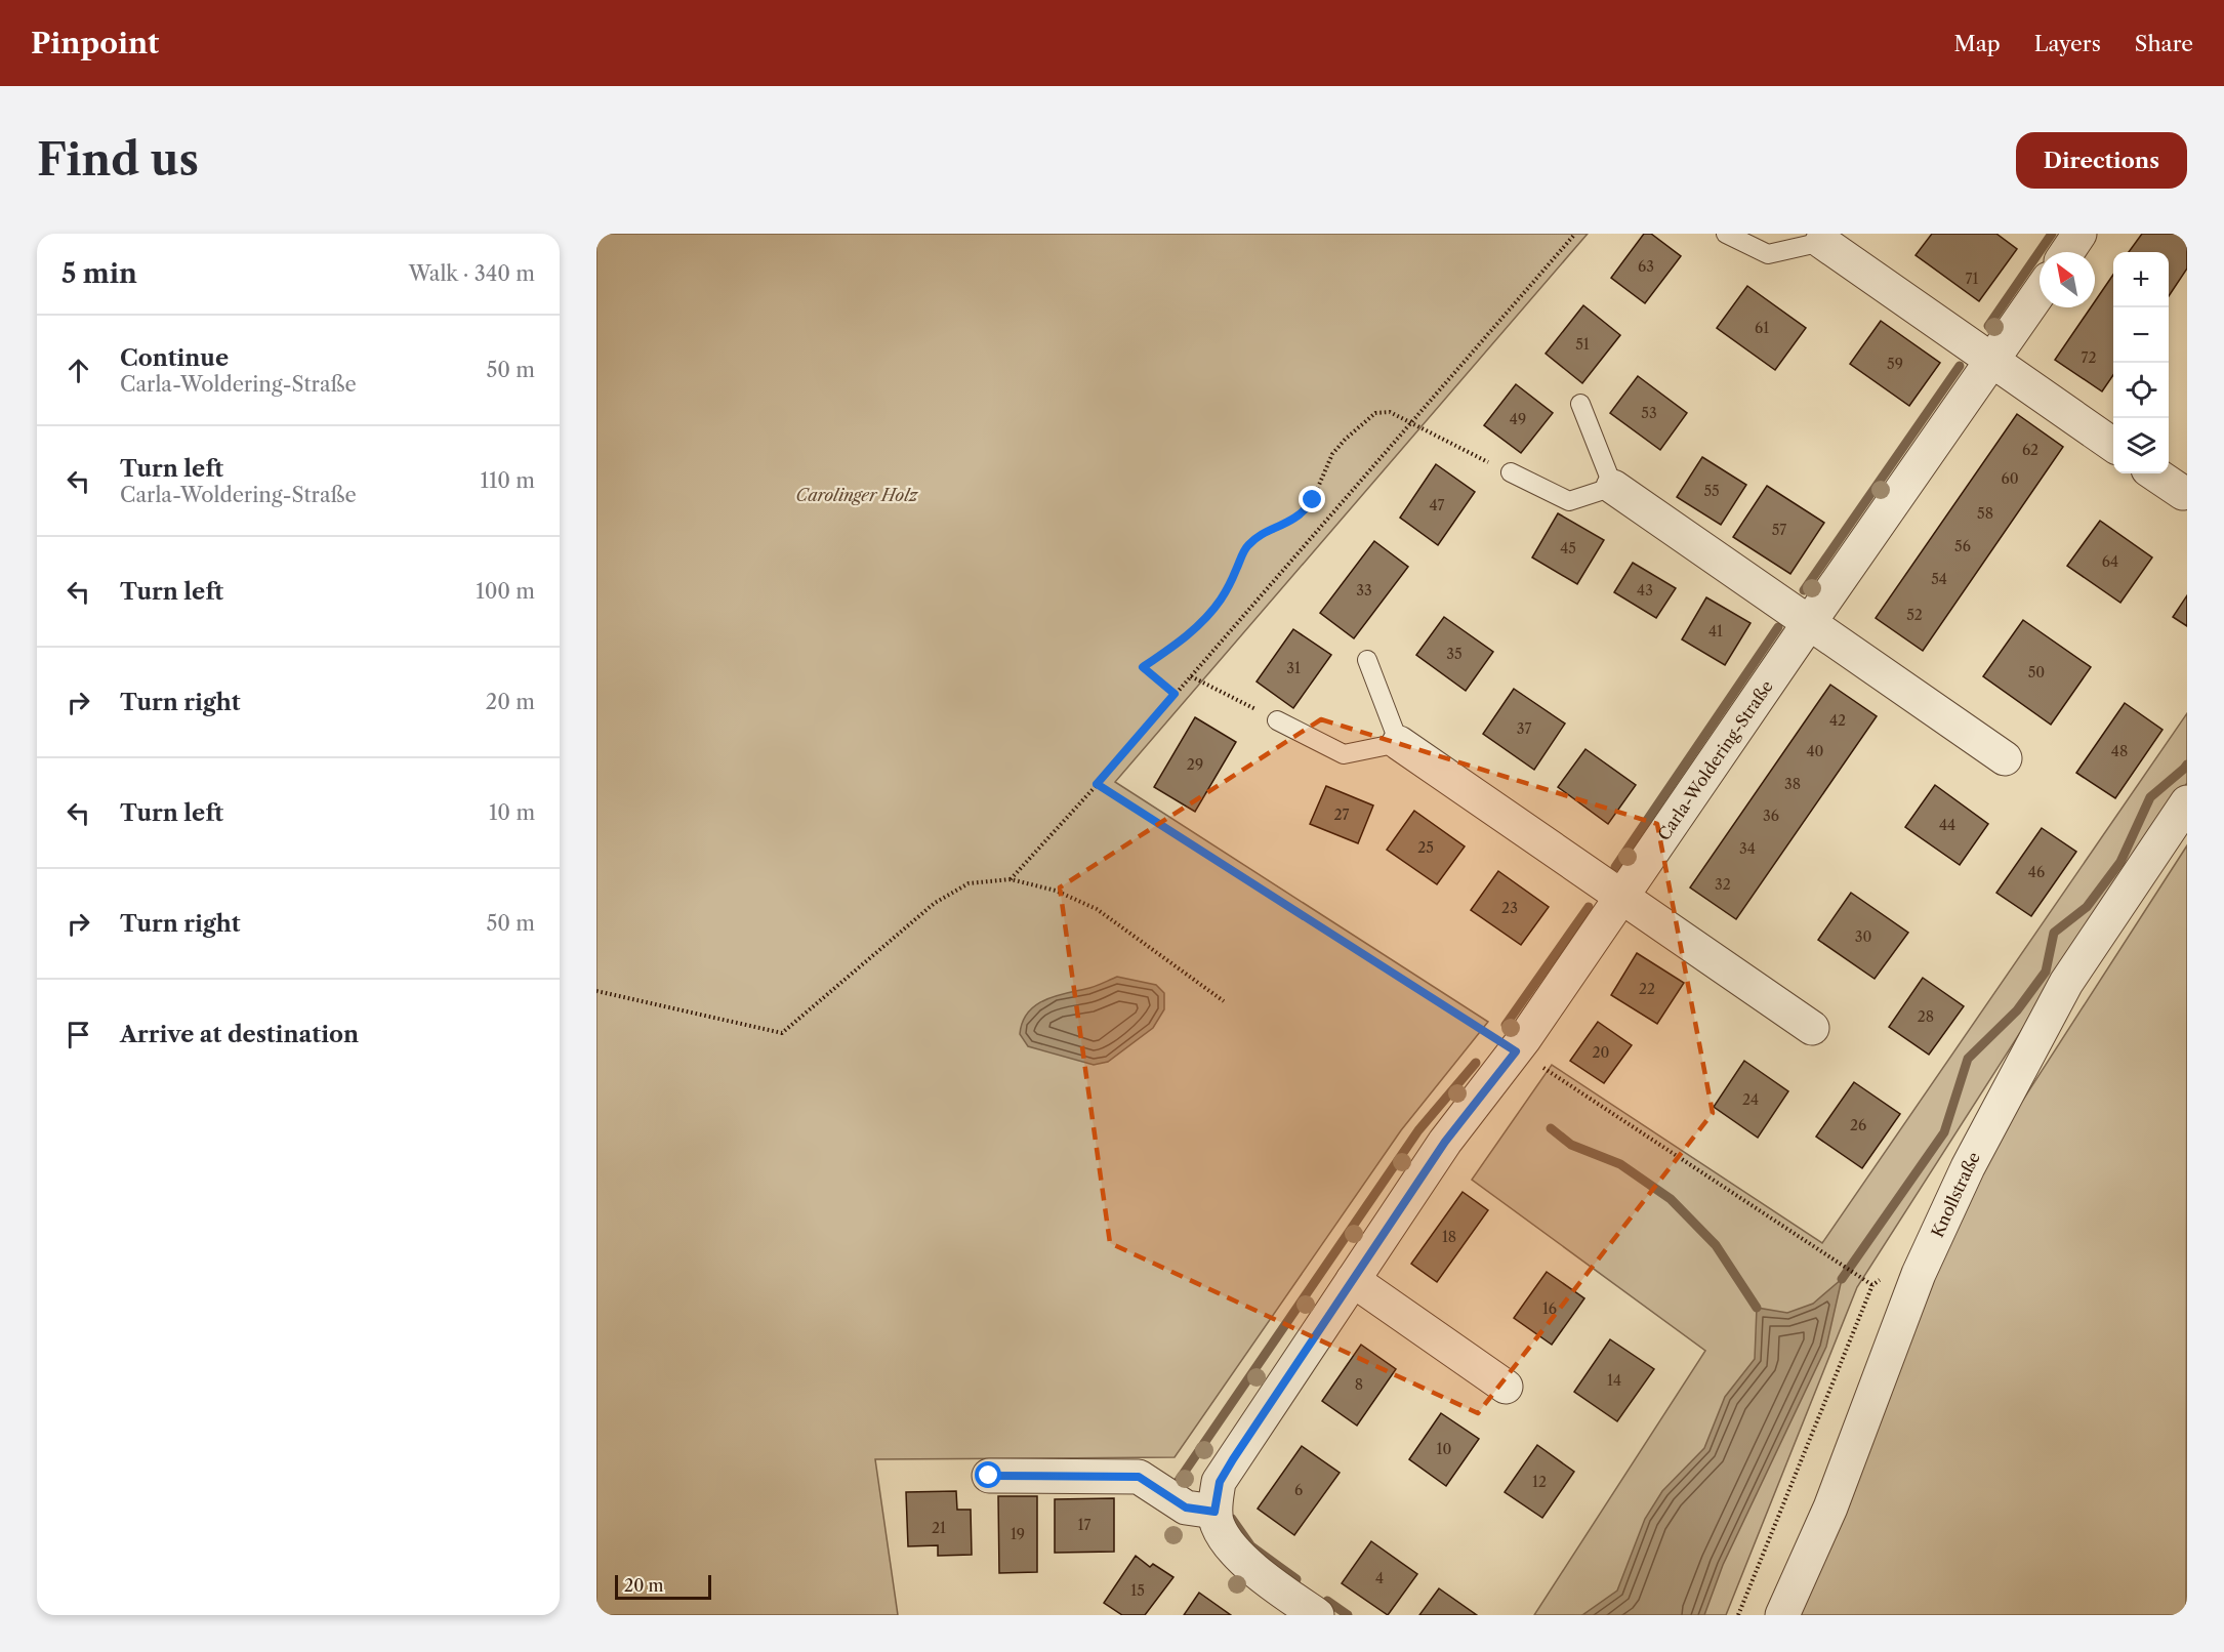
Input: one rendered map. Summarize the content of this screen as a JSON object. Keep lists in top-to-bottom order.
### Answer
{
  "streets": {
    "street": ["Carla-Woldering-Straße", "Knollstraße"]
  },
  "parks": ["Carolinger Holz"],
  "house_numbers": [
    "63",
    "71",
    "61",
    "51",
    "72",
    "59",
    "53",
    "49",
    "62",
    "60",
    "55",
    "47",
    "58",
    "57",
    "56",
    "45",
    "64",
    "54",
    "33",
    "43",
    "52",
    "41",
    "35",
    "31",
    "50",
    "42",
    "37",
    "40",
    "48",
    "29",
    "38",
    "27",
    "36",
    "44",
    "25",
    "34",
    "46",
    "32",
    "23",
    "30",
    "22",
    "28",
    "20",
    "24",
    "26",
    "18",
    "16",
    "14",
    "8",
    "10",
    "12",
    "6",
    "17",
    "21",
    "19",
    "4",
    "15"
  ],
  "scale_bar": "20 m",
  "north": "top left",
  "page": {
    "header": "Pinpoint",
    "nav": ["Map", "Layers", "Share"],
    "buttons": "Directions",
    "title": "Find us",
    "heading": ["5 min", "Walk · 340 m"],
    "map_buttons": ["+", "−"],
    "list": [
      ["Continue", "Carla-Woldering-Straße", "50 m"],
      ["Turn left", "Carla-Woldering-Straße", "110 m"],
      ["Turn left", "100 m"],
      ["Turn right", "20 m"],
      ["Turn left", "10 m"],
      ["Turn right", "50 m"],
      "Arrive at destination"
    ],
    "scale": "20 m"
  }
}
